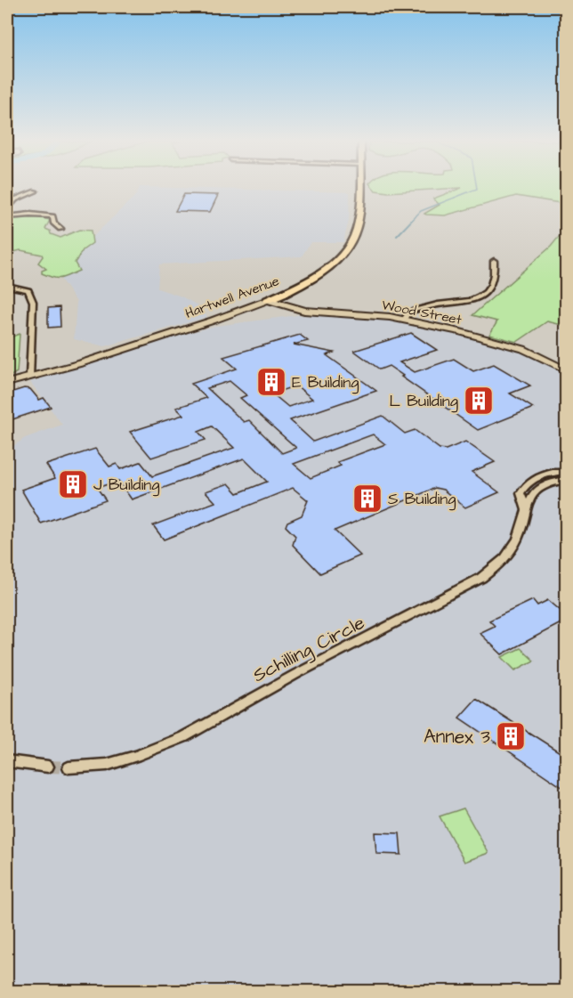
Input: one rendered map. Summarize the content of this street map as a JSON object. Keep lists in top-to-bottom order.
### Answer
{
  "streets": {
    "main road": ["Hartwell Avenue"],
    "street": ["Wood Street", "Schilling Circle"]
  },
  "crossings": [
    ["Hartwell Avenue", "Wood Street"]
  ],
  "places": {
    "building": [
      "E Building",
      "L Building",
      "J Building",
      "S Building",
      "Annex 3"
    ]
  }
}
